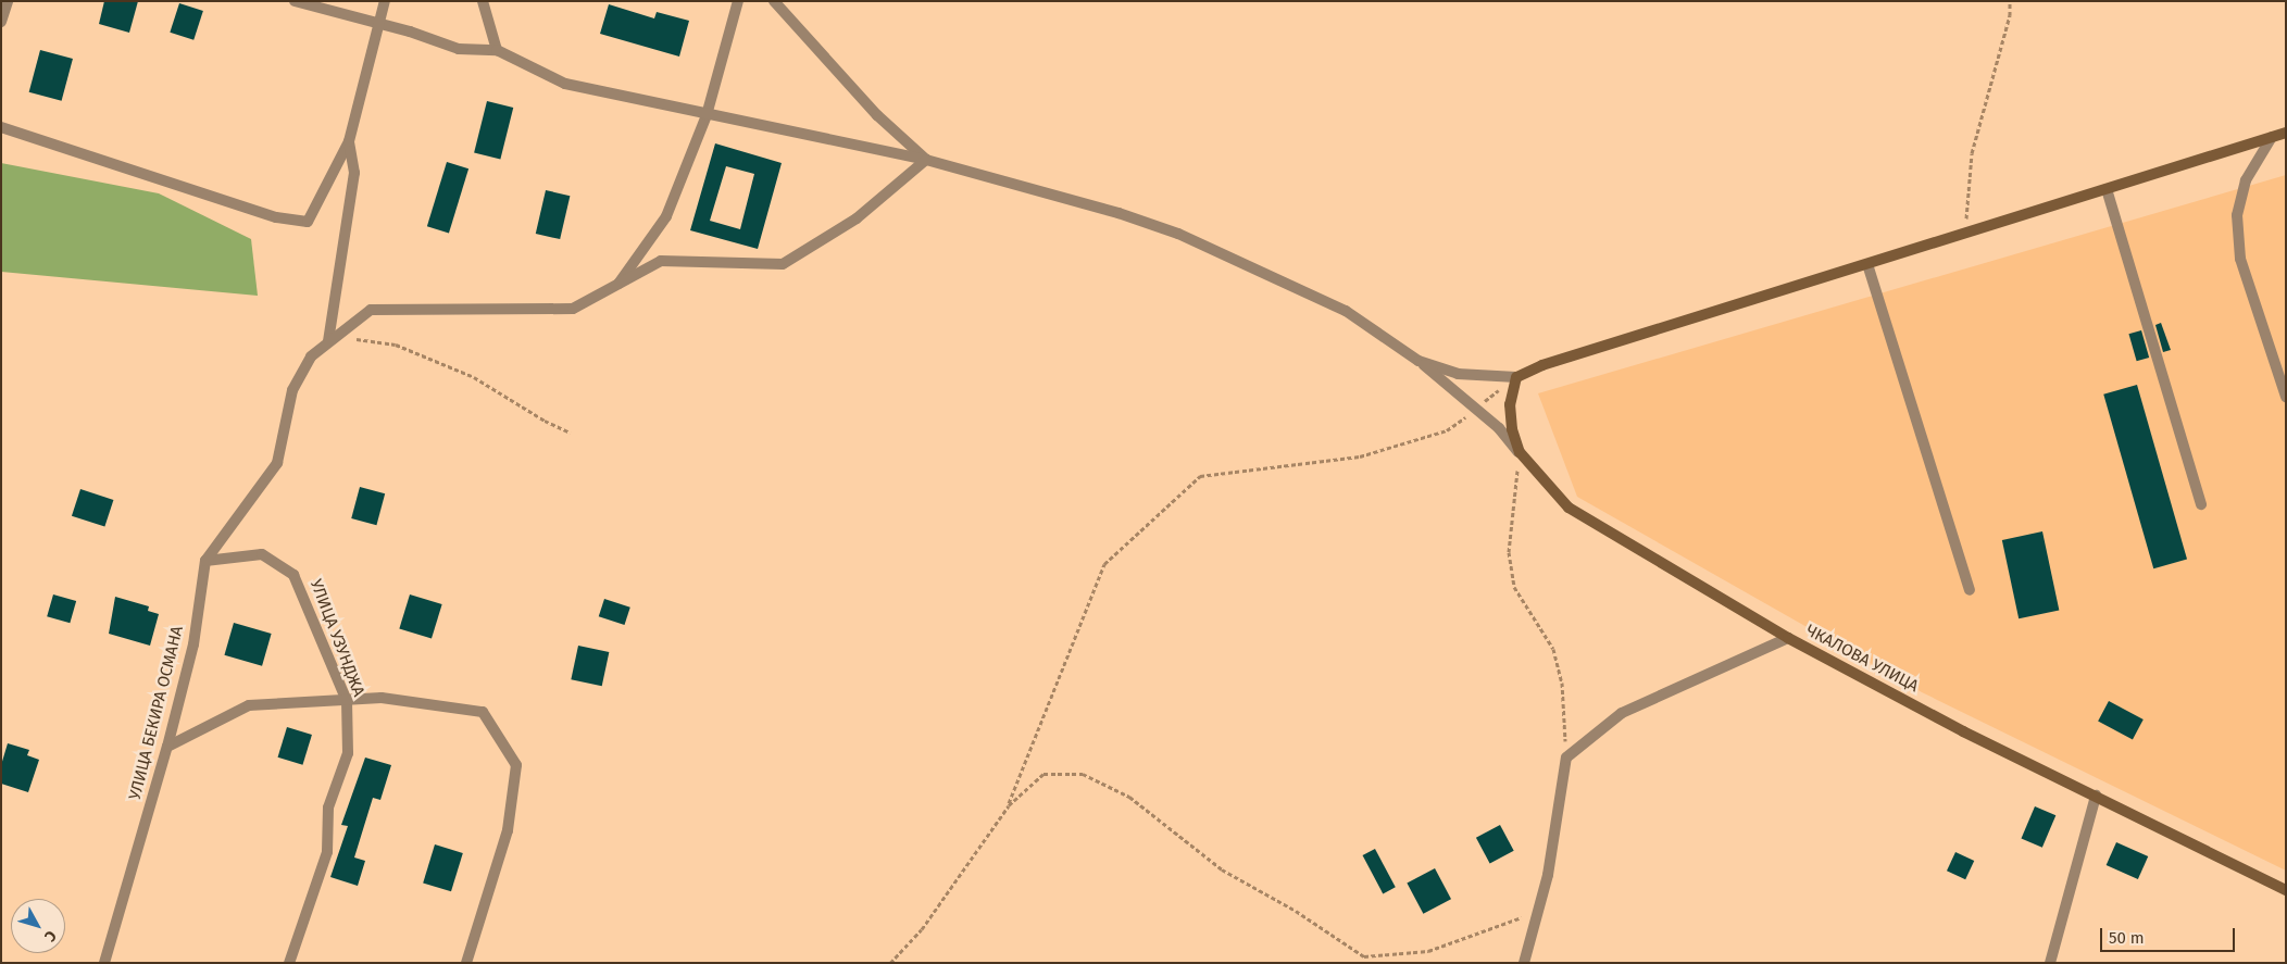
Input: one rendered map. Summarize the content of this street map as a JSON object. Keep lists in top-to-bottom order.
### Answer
{
  "streets": {
    "street": ["УЛИЦА УЗУНДЖА", "ЧКАЛОВА УЛИЦА", "УЛИЦА БЕКИРА ОСМАНА"]
  },
  "crossings": [
    ["УЛИЦА УЗУНДЖА", "УЛИЦА БЕКИРА ОСМАНА"]
  ],
  "scale_bar": "50 m",
  "north": "bottom right"
}
